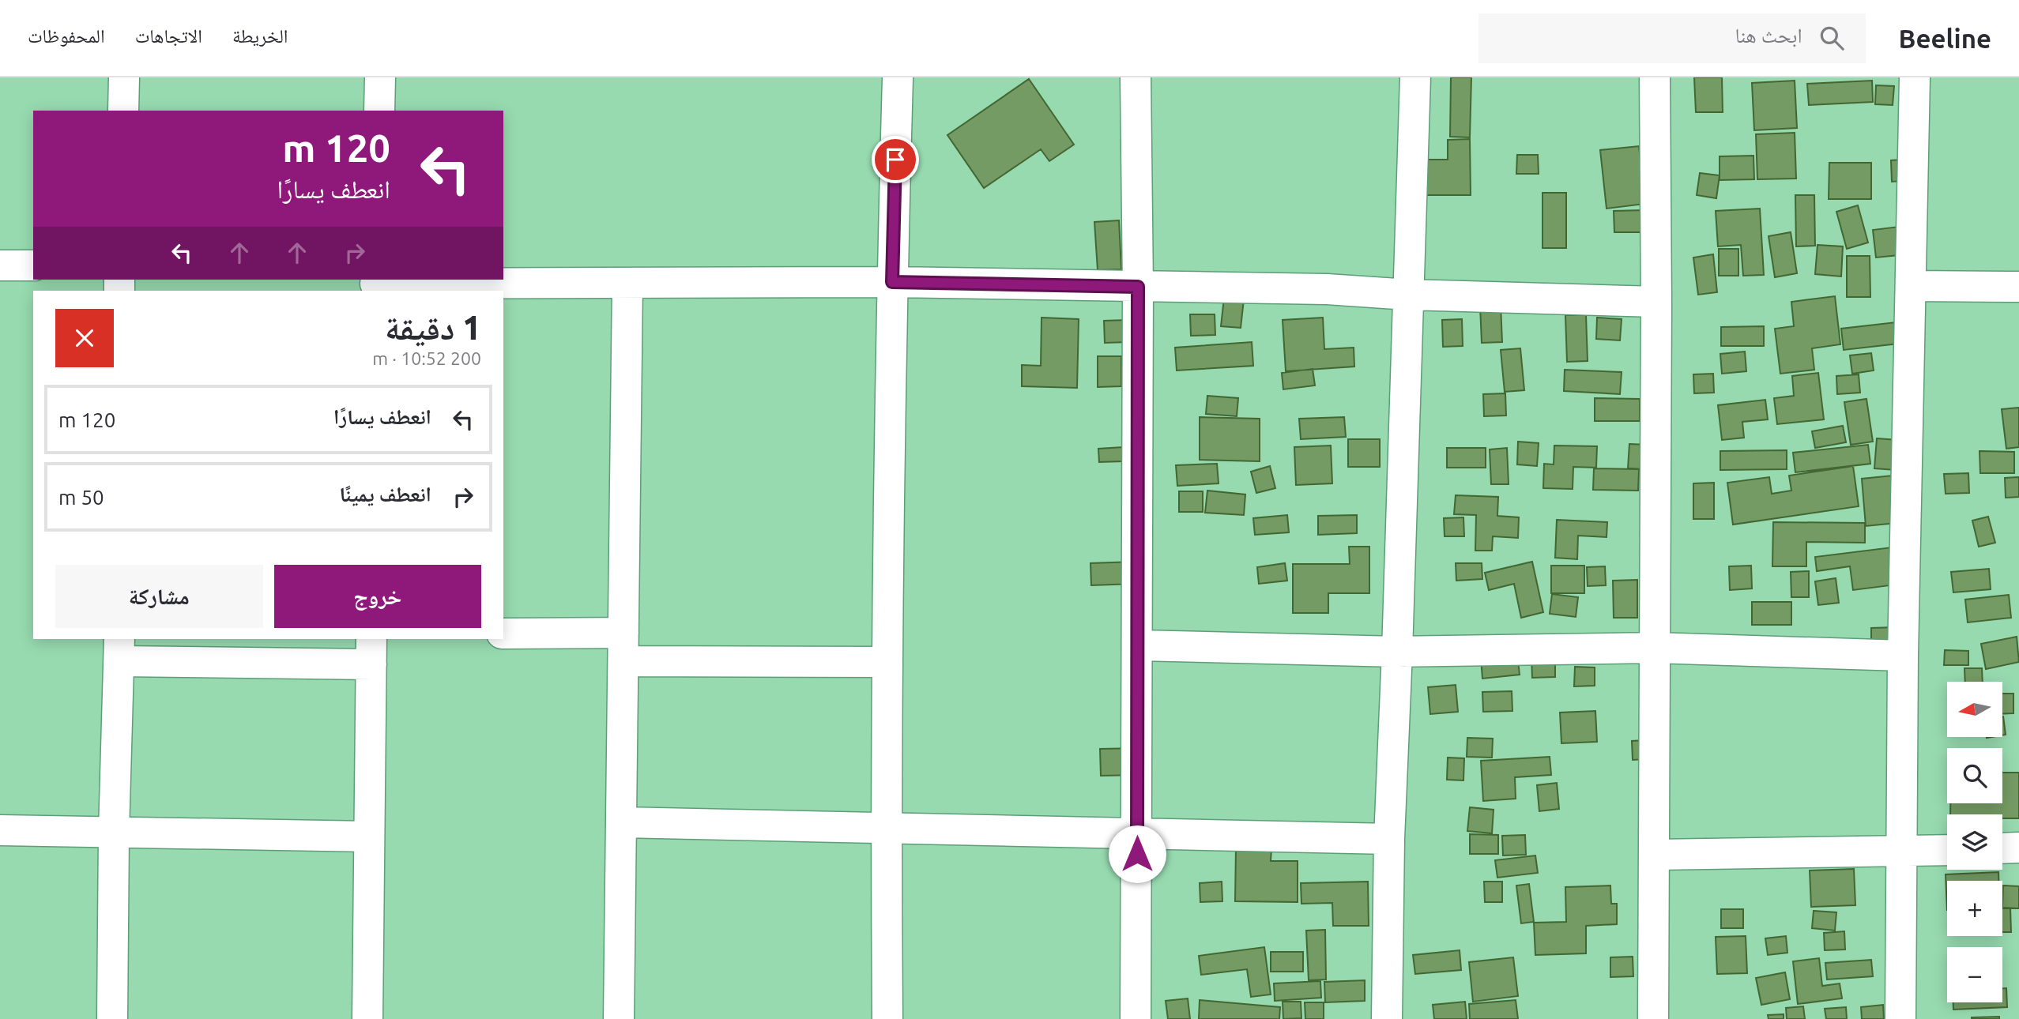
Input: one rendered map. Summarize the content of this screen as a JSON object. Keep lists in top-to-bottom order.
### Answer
{
  "north": "left",
  "page": {
    "header": "Beeline",
    "search": "ابحث هنا",
    "nav": ["الخريطة", "الاتجاهات", "المحفوظات"],
    "turn": ["120 m", "انعطف يسارًا"],
    "heading": ["1 دقيقة", "200 m · 10:52"],
    "list": [
      {
        "name": "انعطف يسارًا",
        "value": "120 m"
      },
      {
        "name": "انعطف يمينًا",
        "value": "50 m"
      }
    ],
    "buttons": ["خروج", "مشاركة"],
    "map_buttons": ["+", "−"]
  }
}
